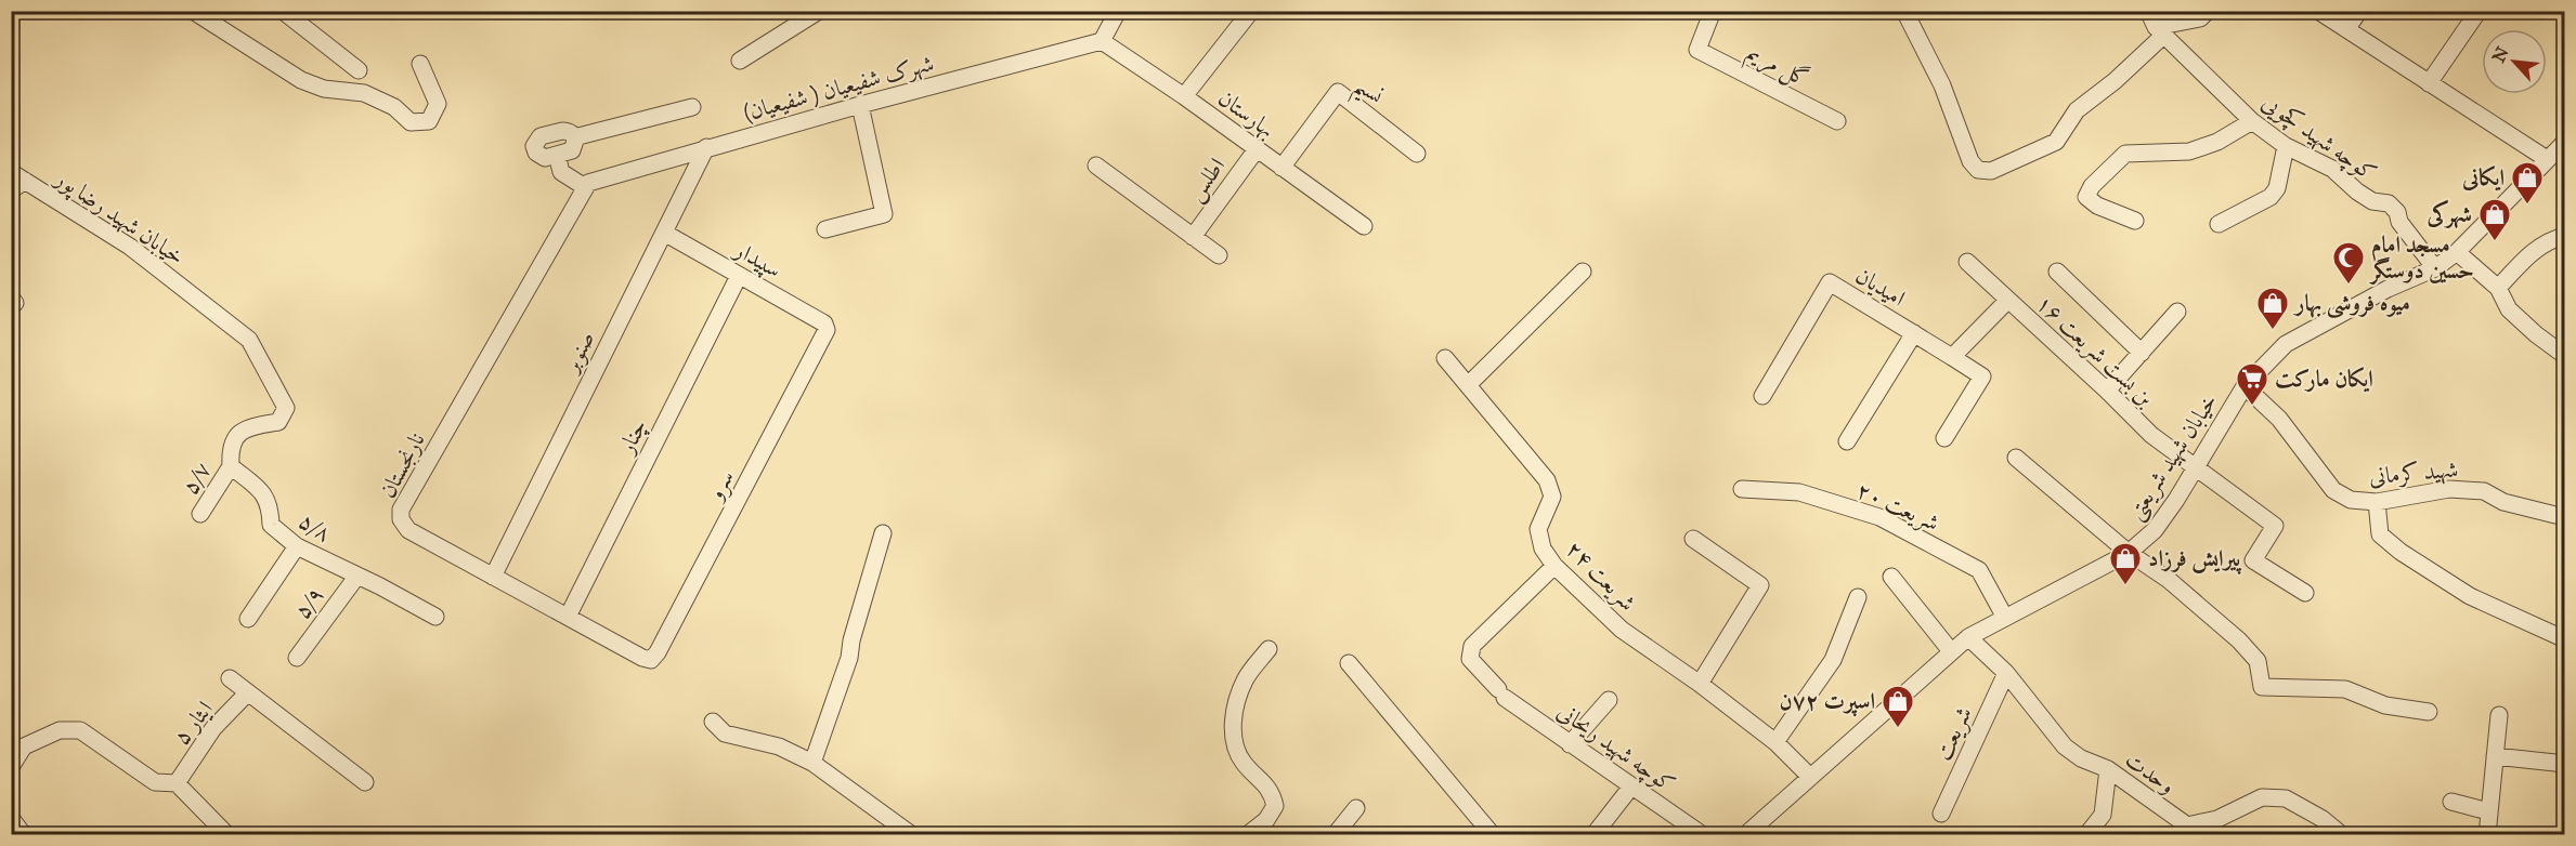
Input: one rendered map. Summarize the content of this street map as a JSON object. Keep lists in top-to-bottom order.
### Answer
{
  "streets": {
    "street": [
      "گل مریم",
      "شهرک شفیعیان ( شفیعیان)",
      "نسیم",
      "بهارستان",
      "کوچه شهید کچویی",
      "اطلس",
      "خیابان شهید رضا پور",
      "سپیدار",
      "امیدیان",
      "بن بست شریعت ۱۶",
      "صنوبر",
      "چنار",
      "خیابان شهید شریعتی",
      "نارنجستان",
      "شهید کرمانی",
      "۵/۷",
      "سرو",
      "شریعت ۲۰",
      "۵/۸",
      "شریعت ۲۴",
      "۵/۹",
      "ایثار ۵",
      "شریعت",
      "کوچه شهید ریحانی",
      "وحدت"
    ]
  },
  "crossings": [
    ["شهرک شفیعیان ( شفیعیان)", "بهارستان"],
    ["شهرک شفیعیان ( شفیعیان)", "صنوبر"],
    ["شهرک شفیعیان ( شفیعیان)", "نارنجستان"],
    ["نسیم", "بهارستان"],
    ["بهارستان", "اطلس"],
    ["کوچه شهید کچویی", "خیابان شهید شریعتی"],
    ["خیابان شهید رضا پور", "۵/۷"],
    ["خیابان شهید رضا پور", "۵/۸"],
    ["سپیدار", "صنوبر"],
    ["سپیدار", "چنار"],
    ["سپیدار", "سرو"],
    ["بن بست شریعت ۱۶", "خیابان شهید شریعتی"],
    ["صنوبر", "نارنجستان"],
    ["چنار", "نارنجستان"],
    ["خیابان شهید شریعتی", "شهید کرمانی"],
    ["خیابان شهید شریعتی", "شریعت ۲۰"],
    ["خیابان شهید شریعتی", "شریعت ۲۴"],
    ["خیابان شهید شریعتی", "وحدت"],
    ["نارنجستان", "سرو"],
    ["۵/۷", "۵/۸"],
    ["۵/۸", "۵/۹"],
    ["شریعت ۲۴", "کوچه شهید ریحانی"],
    ["شریعت", "وحدت"]
  ],
  "places": {
    "shop": [
      "ایکانی",
      "شهرکی",
      "میوه فروشی بهار",
      "پیرایش فرزاد",
      "اسپرت ۷۲ن"
    ],
    "mosque": ["مسجد امام حسین دوستگر"],
    "supermarket": ["ایکان مارکت"]
  },
  "north": "top left"
}
